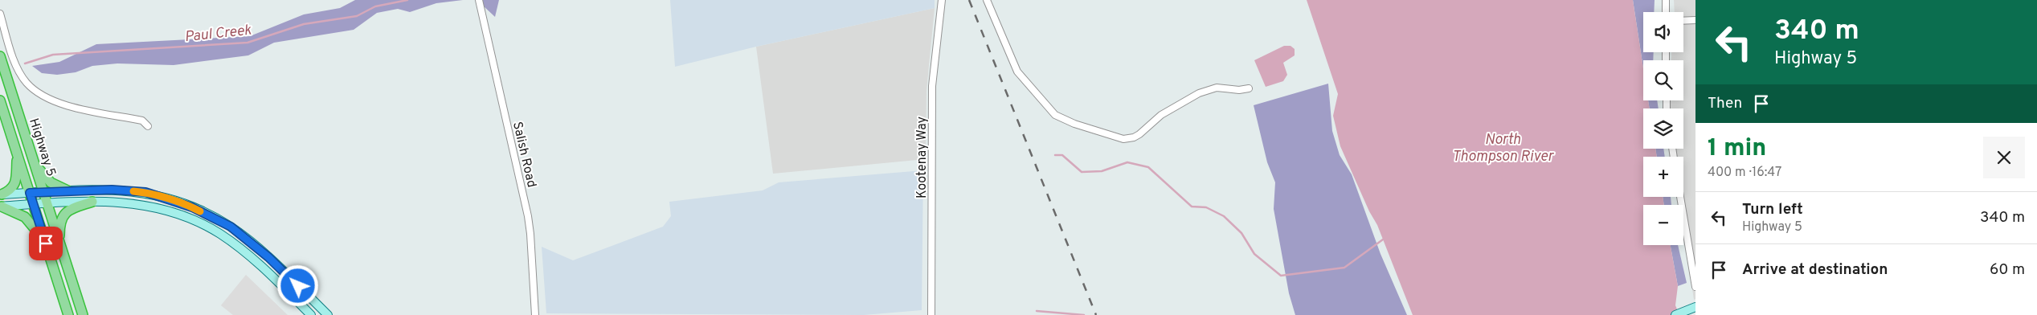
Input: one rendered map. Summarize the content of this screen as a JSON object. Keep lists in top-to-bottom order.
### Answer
{
  "streets": {
    "highway": ["Highway 5"],
    "street": ["Salish Road", "Kootenay Way"]
  },
  "water": ["Paul Creek", "North Thompson River"],
  "page": {
    "turn": ["340 m", "Highway 5"],
    "map_buttons": ["+", "−"],
    "then": "Then",
    "heading": ["1 min", "400 m · 16:47"],
    "list": [
      {
        "name": "Turn left",
        "note": "Highway 5",
        "value": "340 m"
      },
      {
        "name": "Arrive at destination",
        "value": "60 m"
      }
    ]
  }
}
